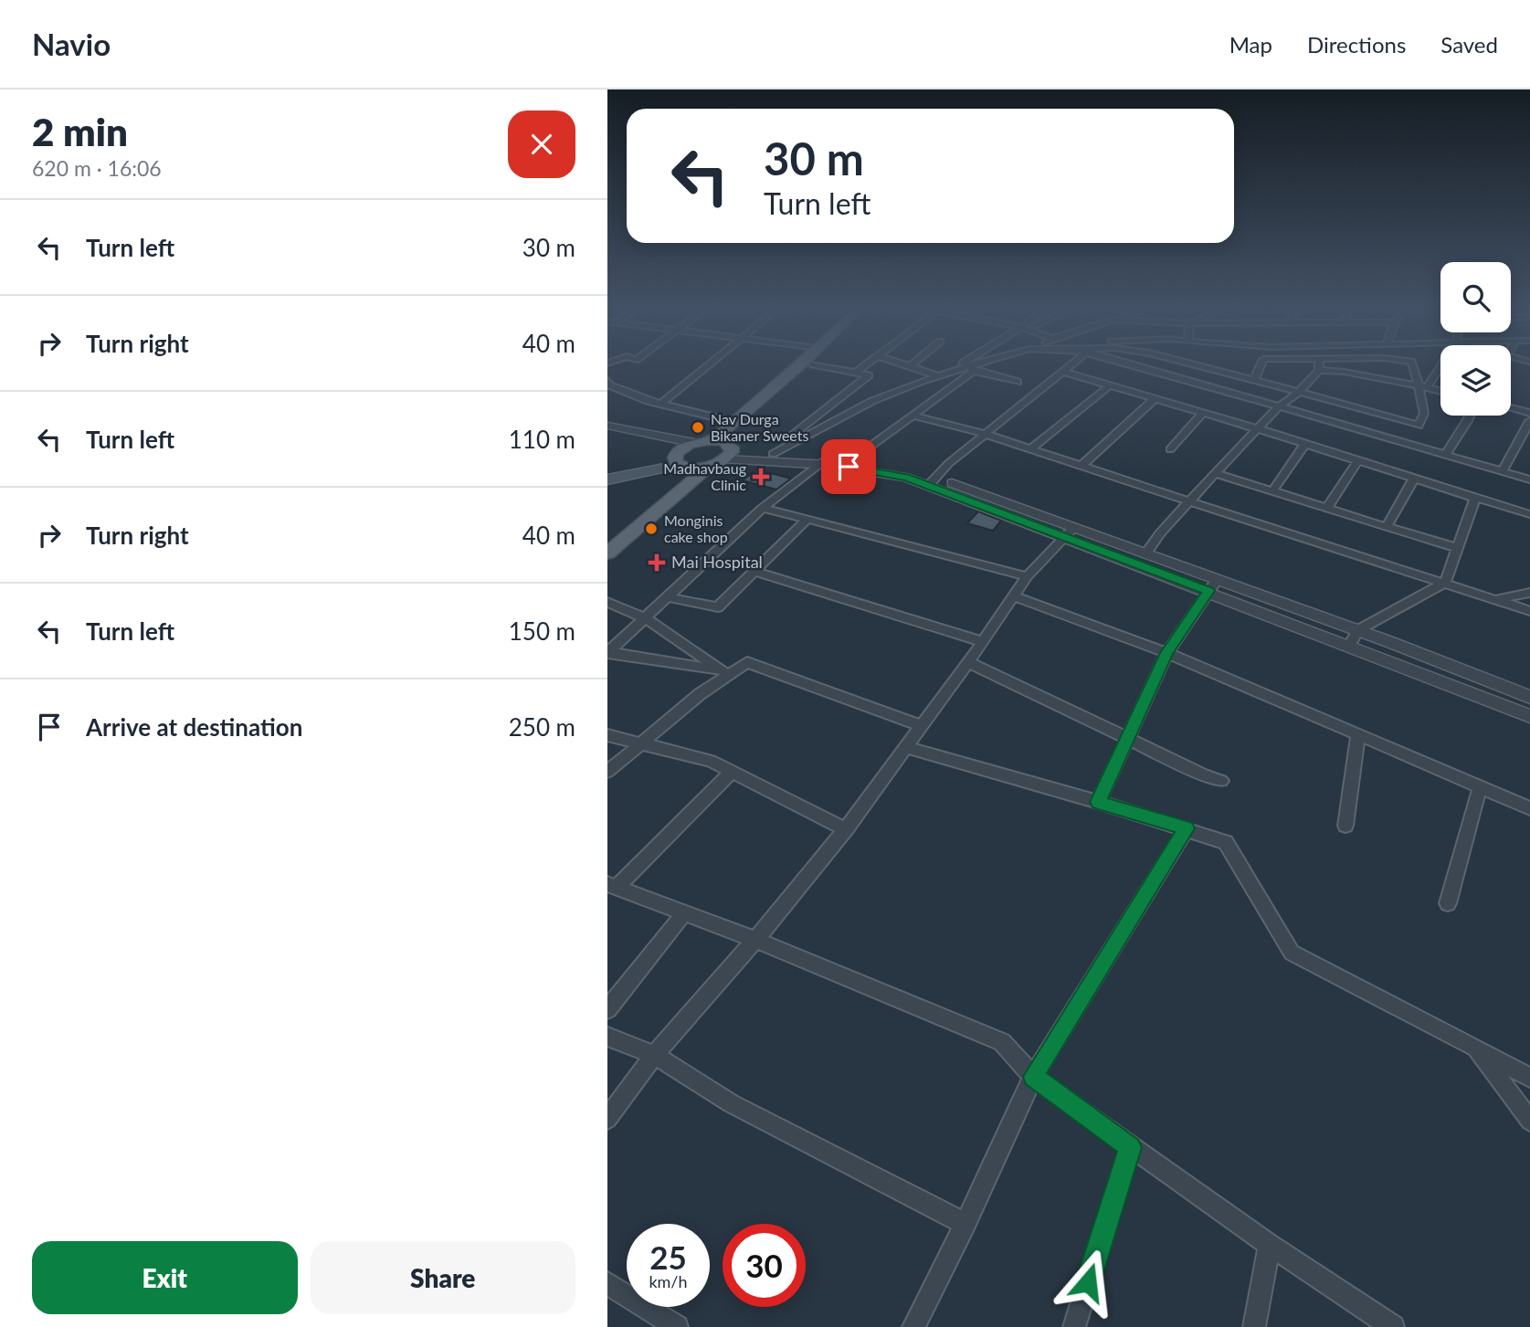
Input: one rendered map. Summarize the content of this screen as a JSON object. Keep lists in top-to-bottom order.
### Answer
{
  "places": {
    "other": ["Nav Durga Bikaner Sweets", "Monginis cake shop"],
    "health": ["Madhavbaug Clinic", "Mai Hospital"]
  },
  "page": {
    "header": "Navio",
    "nav": ["Map", "Directions", "Saved"],
    "heading": ["2 min", "620 m · 16:06"],
    "turn": ["30 m", "Turn left"],
    "list": [
      {
        "name": "Turn left",
        "value": "30 m"
      },
      {
        "name": "Turn right",
        "value": "40 m"
      },
      {
        "name": "Turn left",
        "value": "110 m"
      },
      {
        "name": "Turn right",
        "value": "40 m"
      },
      {
        "name": "Turn left",
        "value": "150 m"
      },
      {
        "name": "Arrive at destination",
        "value": "250 m"
      }
    ],
    "speed": "25 km/h",
    "limit": "30",
    "buttons": ["Exit", "Share"]
  }
}
